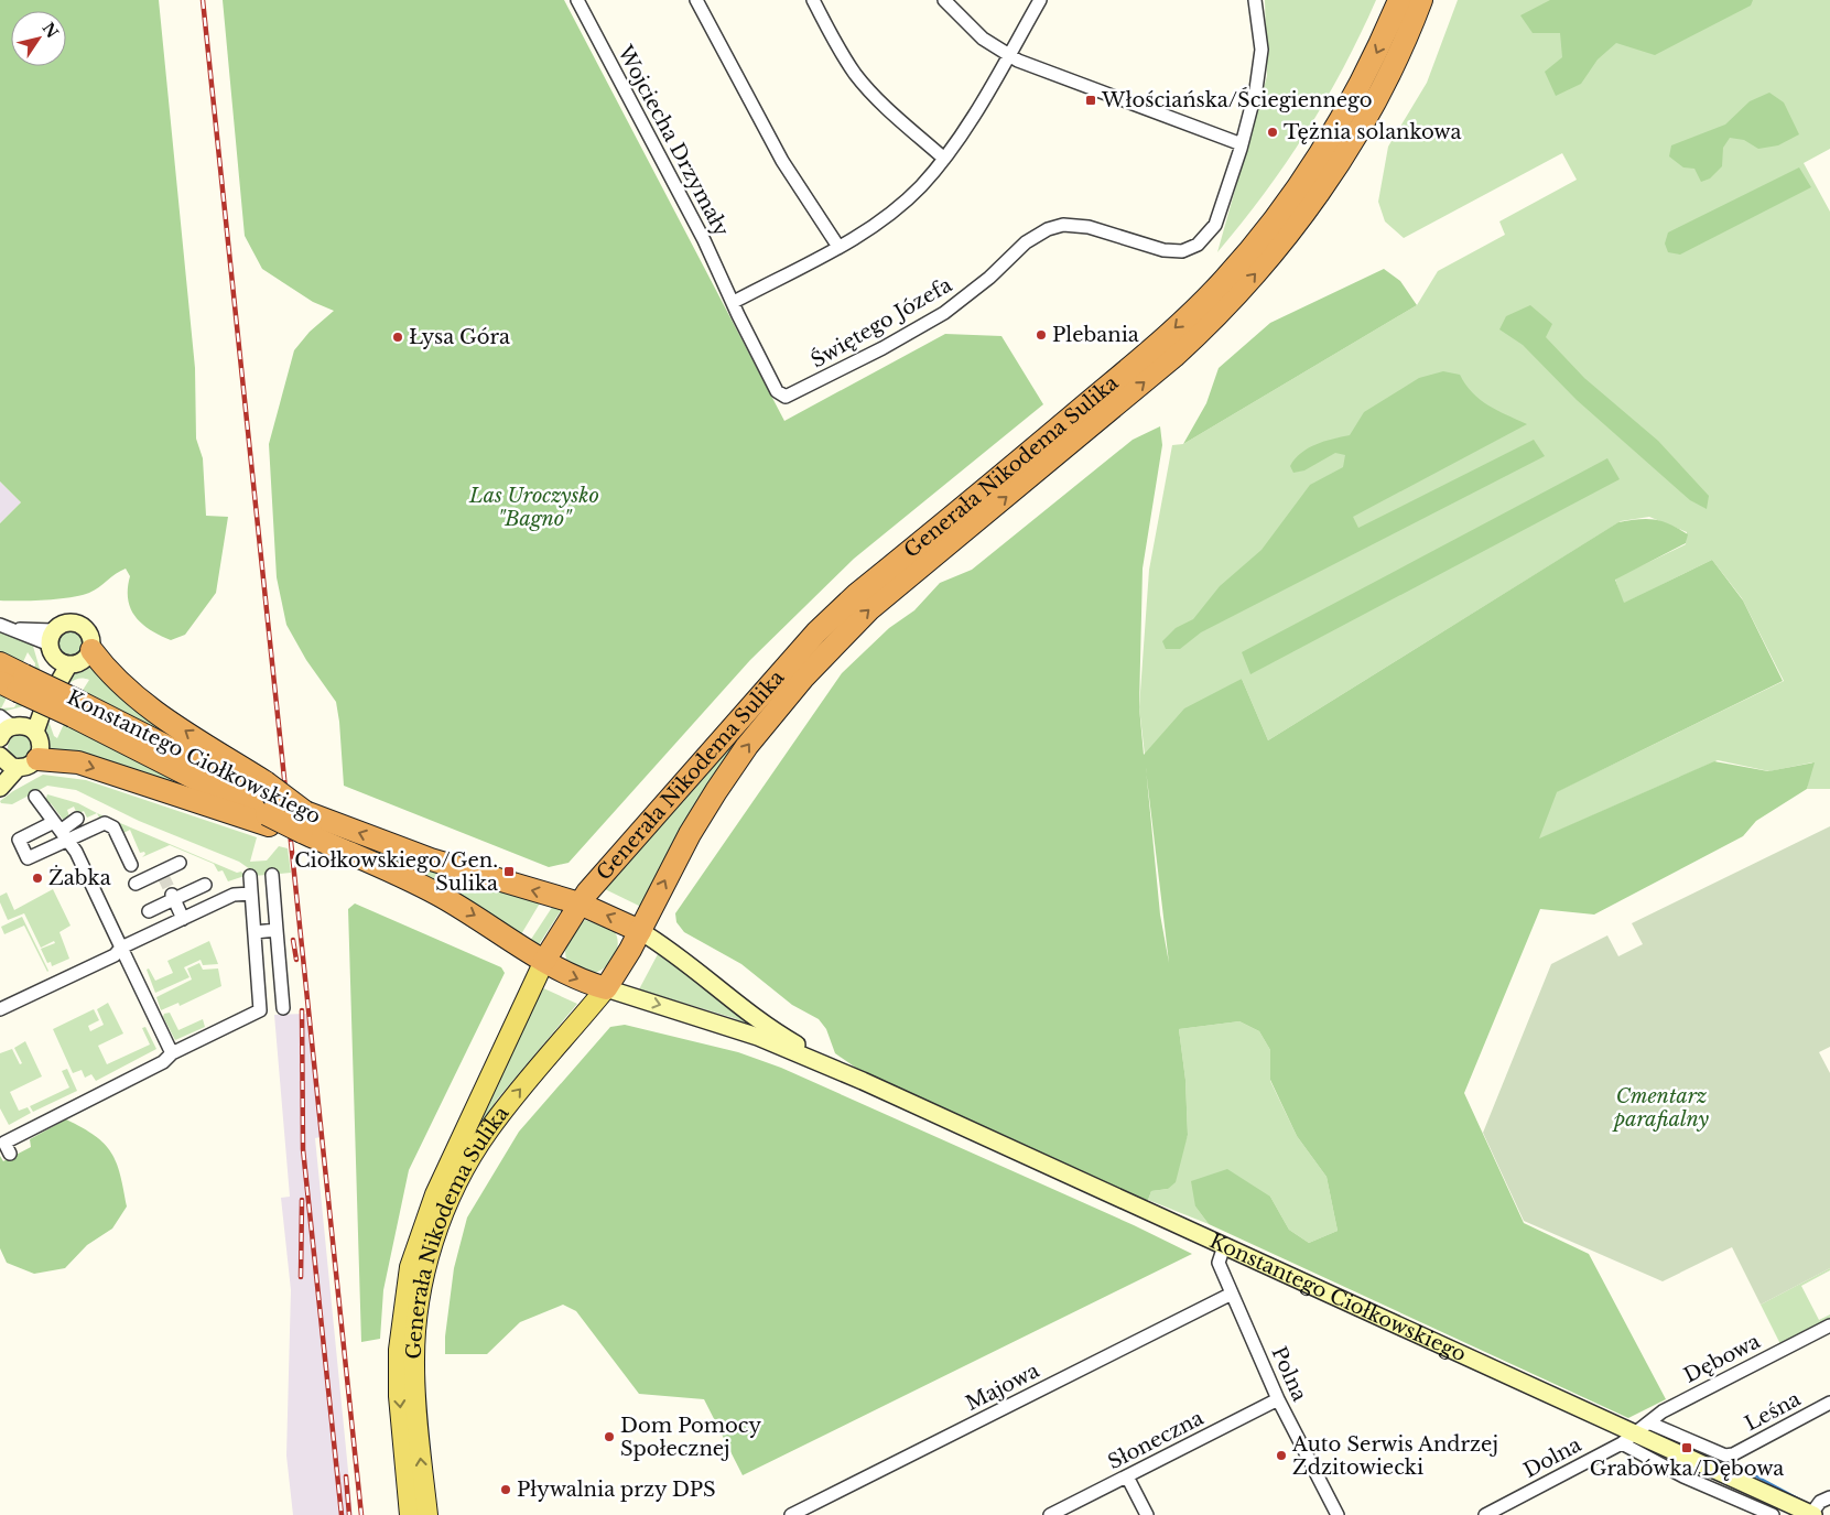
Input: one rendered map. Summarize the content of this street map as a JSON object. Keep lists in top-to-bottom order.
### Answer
{
  "streets": {
    "highway": ["Generała Nikodema Sulika", "Konstantego Ciołkowskiego"],
    "street": [
      "Wojciecha Drzymały",
      "Świętego Józefa",
      "Dębowa",
      "Polna",
      "Majowa",
      "Leśna",
      "Słoneczna",
      "Dolna"
    ]
  },
  "crossings": [
    ["Wojciecha Drzymały", "Świętego Józefa"],
    ["Generała Nikodema Sulika", "Konstantego Ciołkowskiego"],
    ["Konstantego Ciołkowskiego", "Dębowa"],
    ["Konstantego Ciołkowskiego", "Polna"],
    ["Konstantego Ciołkowskiego", "Leśna"],
    ["Konstantego Ciołkowskiego", "Dolna"],
    ["Dębowa", "Leśna"],
    ["Dębowa", "Dolna"],
    ["Polna", "Majowa"],
    ["Polna", "Słoneczna"],
    ["Leśna", "Dolna"]
  ],
  "parks": ["Las Uroczysko \"Bagno\"", "Cmentarz parafialny"],
  "places": {
    "transit": ["Włościańska/Ściegiennego", "Ciołkowskiego/Gen. Sulika", "Grabówka/Dębowa"],
    "other": [
      "Tężnia solankowa",
      "Plebania",
      "Łysa Góra",
      "Żabka",
      "Dom Pomocy Społecznej",
      "Auto Serwis Andrzej Zdzitowiecki",
      "Pływalnia przy DPS"
    ]
  },
  "north": "top right"
}
